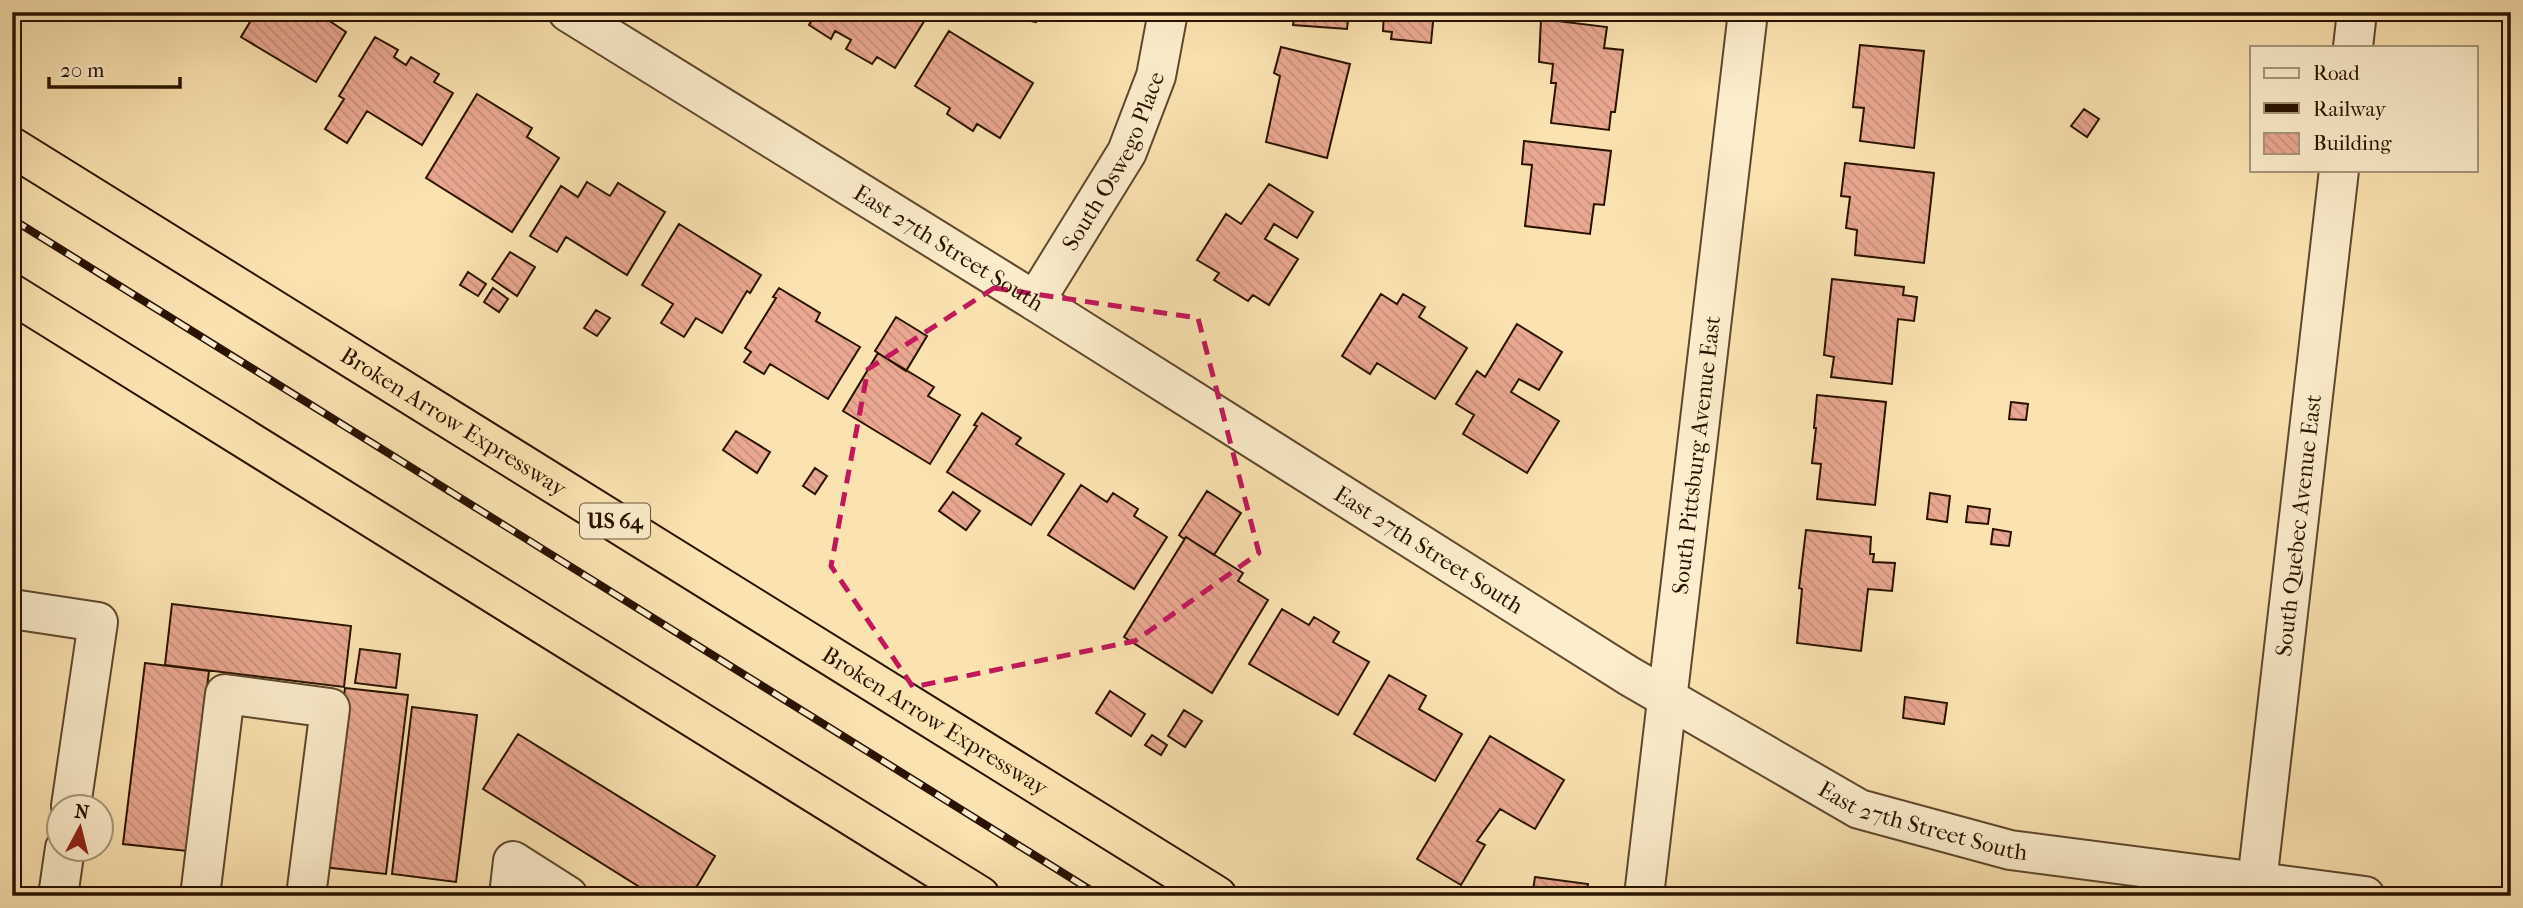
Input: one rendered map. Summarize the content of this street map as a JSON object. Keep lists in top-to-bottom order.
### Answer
{
  "streets": {
    "highway": ["Broken Arrow Expressway", "US 64"],
    "street": [
      "South Oswego Place",
      "East 27th Street South",
      "South Pittsburg Avenue East",
      "South Quebec Avenue East"
    ]
  },
  "crossings": [
    ["South Oswego Place", "East 27th Street South"],
    ["East 27th Street South", "South Pittsburg Avenue East"],
    ["East 27th Street South", "South Quebec Avenue East"]
  ],
  "legend": ["Road", "Railway", "Building"],
  "scale_bar": "20 m",
  "north": "top"
}
